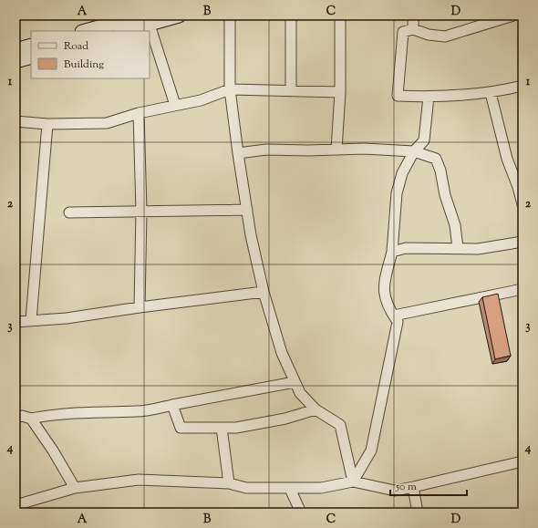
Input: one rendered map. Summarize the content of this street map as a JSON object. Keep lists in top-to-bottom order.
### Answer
{
  "legend": ["Road", "Building"],
  "scale_bar": "50 m",
  "grid": {
    "columns": [
      "A",
      "B",
      "C",
      "D"
    ],
    "rows": [
      "1",
      "2",
      "3",
      "4"
    ]
  }
}
